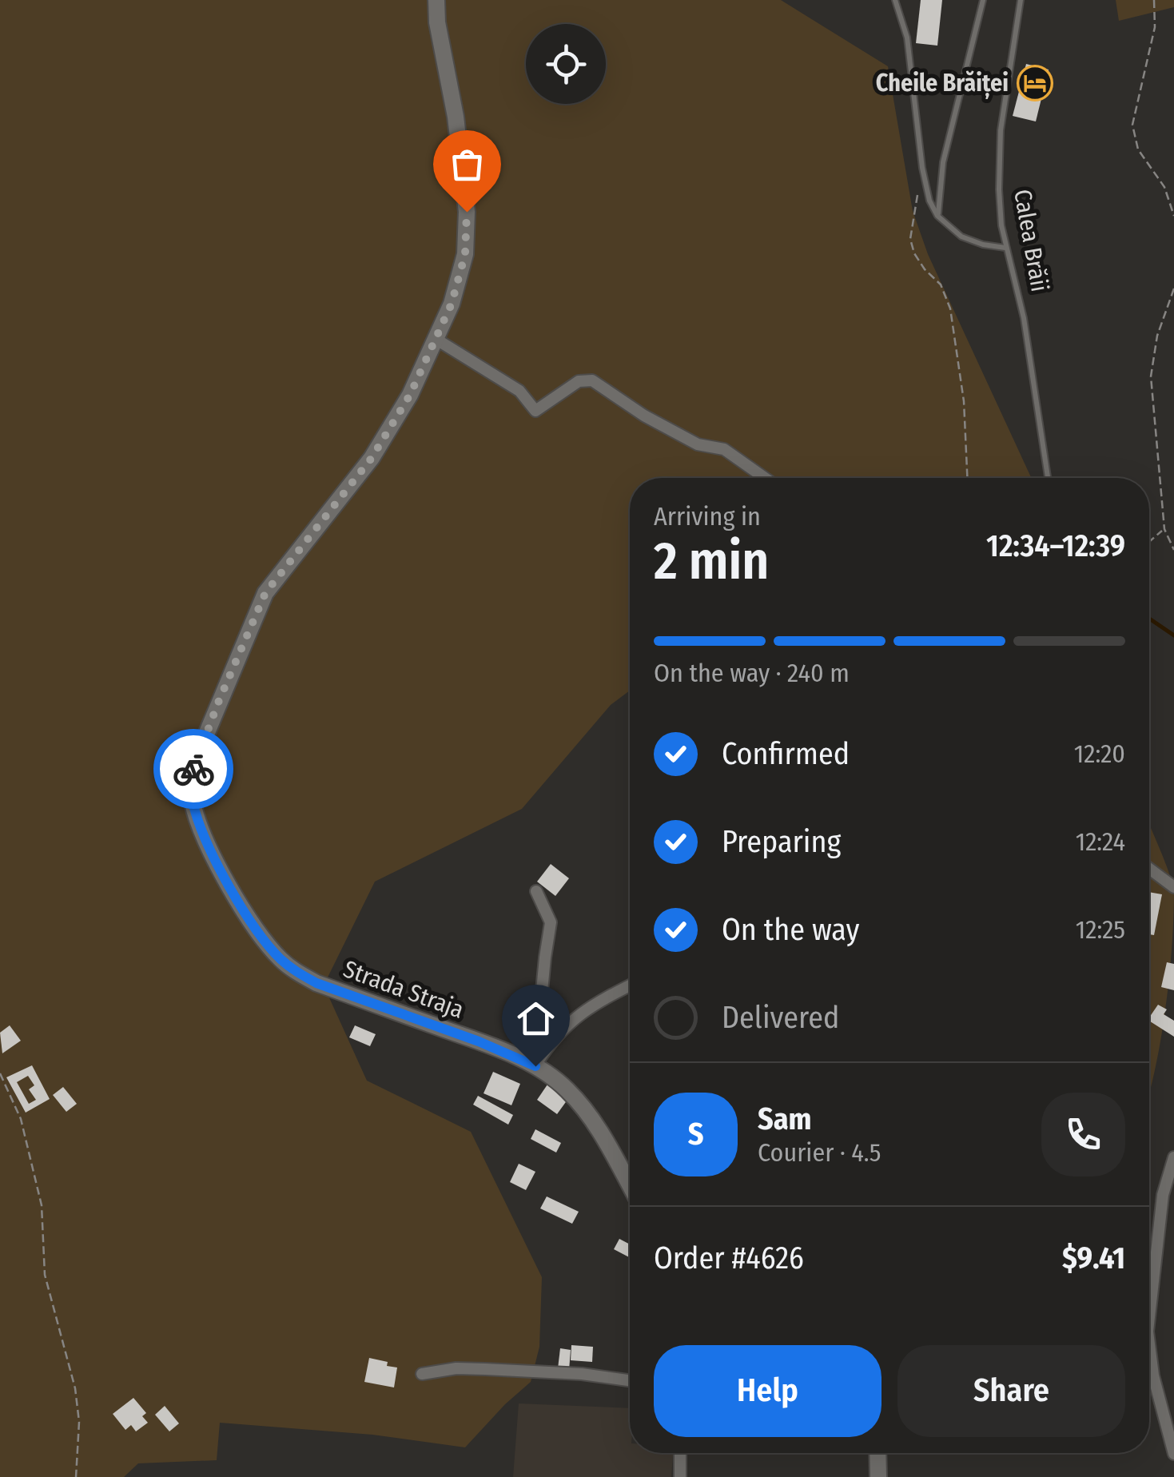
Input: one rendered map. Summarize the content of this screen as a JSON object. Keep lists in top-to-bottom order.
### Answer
{
  "streets": {
    "main road": ["Strada Straja"],
    "lane": ["Calea Brăii"]
  },
  "places": {
    "hotel": ["Cheile Brăiței"]
  },
  "page": {
    "heading": ["2 min", "Arriving in", "12:34–12:39"],
    "panel": [
      "Sam",
      "Courier · 4.5",
      "Order #4626",
      "$9.41"
    ],
    "bar": "On the way · 240 m",
    "list": [
      ["Confirmed", "12:20"],
      ["Preparing", "12:24"],
      ["On the way", "12:25"],
      "Delivered"
    ],
    "round": "S",
    "buttons": ["Help", "Share"]
  }
}
